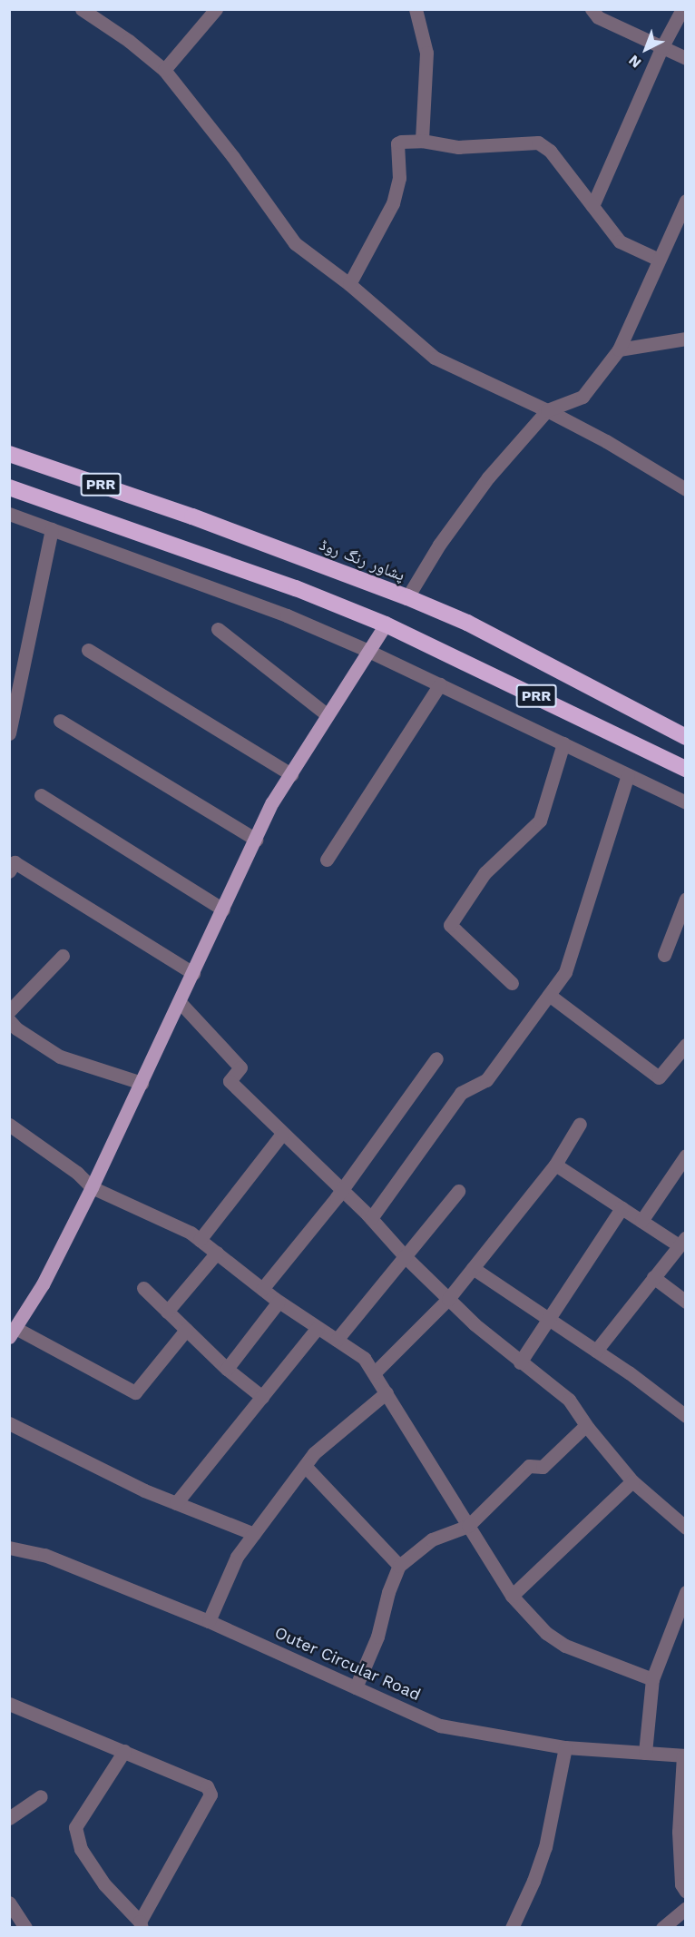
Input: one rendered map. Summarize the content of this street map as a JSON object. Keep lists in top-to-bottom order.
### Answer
{
  "streets": {
    "highway": ["PRR", "پشاور رنگ روڈ"],
    "street": ["Outer Circular Road"]
  },
  "north": "bottom left"
}
